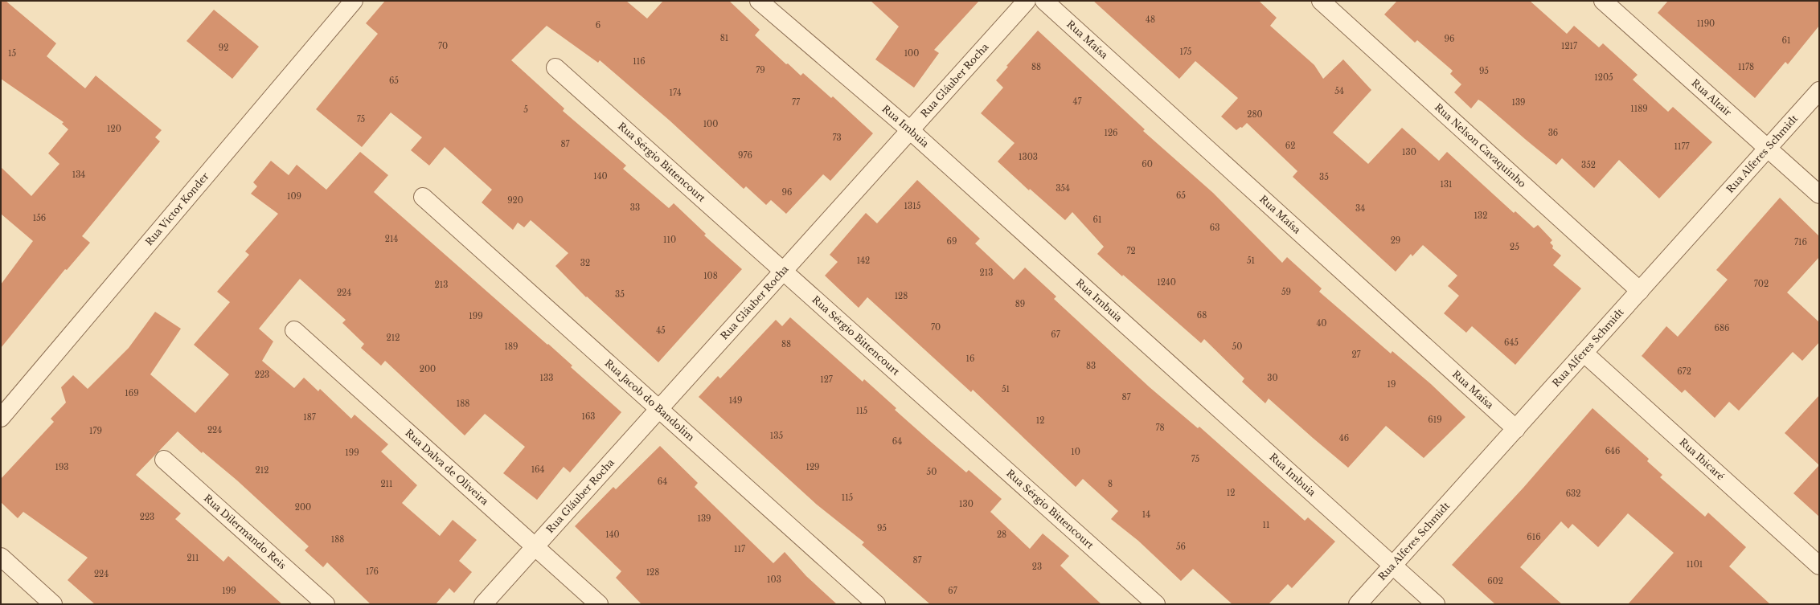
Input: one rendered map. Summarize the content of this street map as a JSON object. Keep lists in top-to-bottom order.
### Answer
{
  "streets": {
    "street": [
      "Rua Maísa",
      "Rua Gláuber Rocha",
      "Rua Altair",
      "Rua Imbuia",
      "Rua Nelson Cavaquinho",
      "Rua Alferes Schmidt",
      "Rua Sérgio Bittencourt",
      "Rua Victor Konder",
      "Rua Jacob do Bandolim",
      "Rua Ibicaré",
      "Rua Dalva de Oliveira",
      "Rua Dilermando Reis"
    ]
  },
  "crossings": [
    ["Rua Maísa", "Rua Alferes Schmidt"],
    ["Rua Gláuber Rocha", "Rua Imbuia"],
    ["Rua Gláuber Rocha", "Rua Sérgio Bittencourt"],
    ["Rua Gláuber Rocha", "Rua Jacob do Bandolim"],
    ["Rua Gláuber Rocha", "Rua Dalva de Oliveira"],
    ["Rua Altair", "Rua Alferes Schmidt"],
    ["Rua Imbuia", "Rua Alferes Schmidt"],
    ["Rua Nelson Cavaquinho", "Rua Alferes Schmidt"],
    ["Rua Alferes Schmidt", "Rua Ibicaré"]
  ],
  "house_numbers": [
    "48",
    "1190",
    "6",
    "81",
    "96",
    "61",
    "70",
    "1217",
    "92",
    "175",
    "15",
    "100",
    "116",
    "88",
    "1178",
    "79",
    "95",
    "1205",
    "65",
    "54",
    "174",
    "47",
    "77",
    "139",
    "1189",
    "5",
    "280",
    "75",
    "100",
    "120",
    "126",
    "36",
    "73",
    "87",
    "62",
    "1177",
    "130",
    "976",
    "1303",
    "60",
    "352",
    "134",
    "140",
    "35",
    "131",
    "354",
    "96",
    "65",
    "109",
    "920",
    "1315",
    "33",
    "34",
    "132",
    "156",
    "61",
    "63",
    "214",
    "110",
    "29",
    "69",
    "716",
    "25",
    "72",
    "142",
    "51",
    "32",
    "213",
    "108",
    "1240",
    "702",
    "213",
    "59",
    "224",
    "35",
    "128",
    "89",
    "68",
    "199",
    "40",
    "70",
    "686",
    "45",
    "67",
    "212",
    "645",
    "88",
    "189",
    "50",
    "27",
    "16",
    "83",
    "200",
    "672",
    "223",
    "133",
    "30",
    "127",
    "19",
    "51",
    "169",
    "87",
    "149",
    "188",
    "115",
    "163",
    "187",
    "619",
    "12",
    "78",
    "224",
    "179",
    "135",
    "46",
    "64",
    "646",
    "10",
    "199",
    "75",
    "193",
    "129",
    "164",
    "212",
    "50",
    "64",
    "211",
    "8",
    "12",
    "632",
    "115",
    "130",
    "200",
    "14",
    "223",
    "139",
    "11",
    "95",
    "140",
    "28",
    "616",
    "188",
    "56",
    "117",
    "211",
    "87",
    "1101",
    "23",
    "176",
    "128",
    "224",
    "103",
    "602",
    "199",
    "67"
  ]
}
